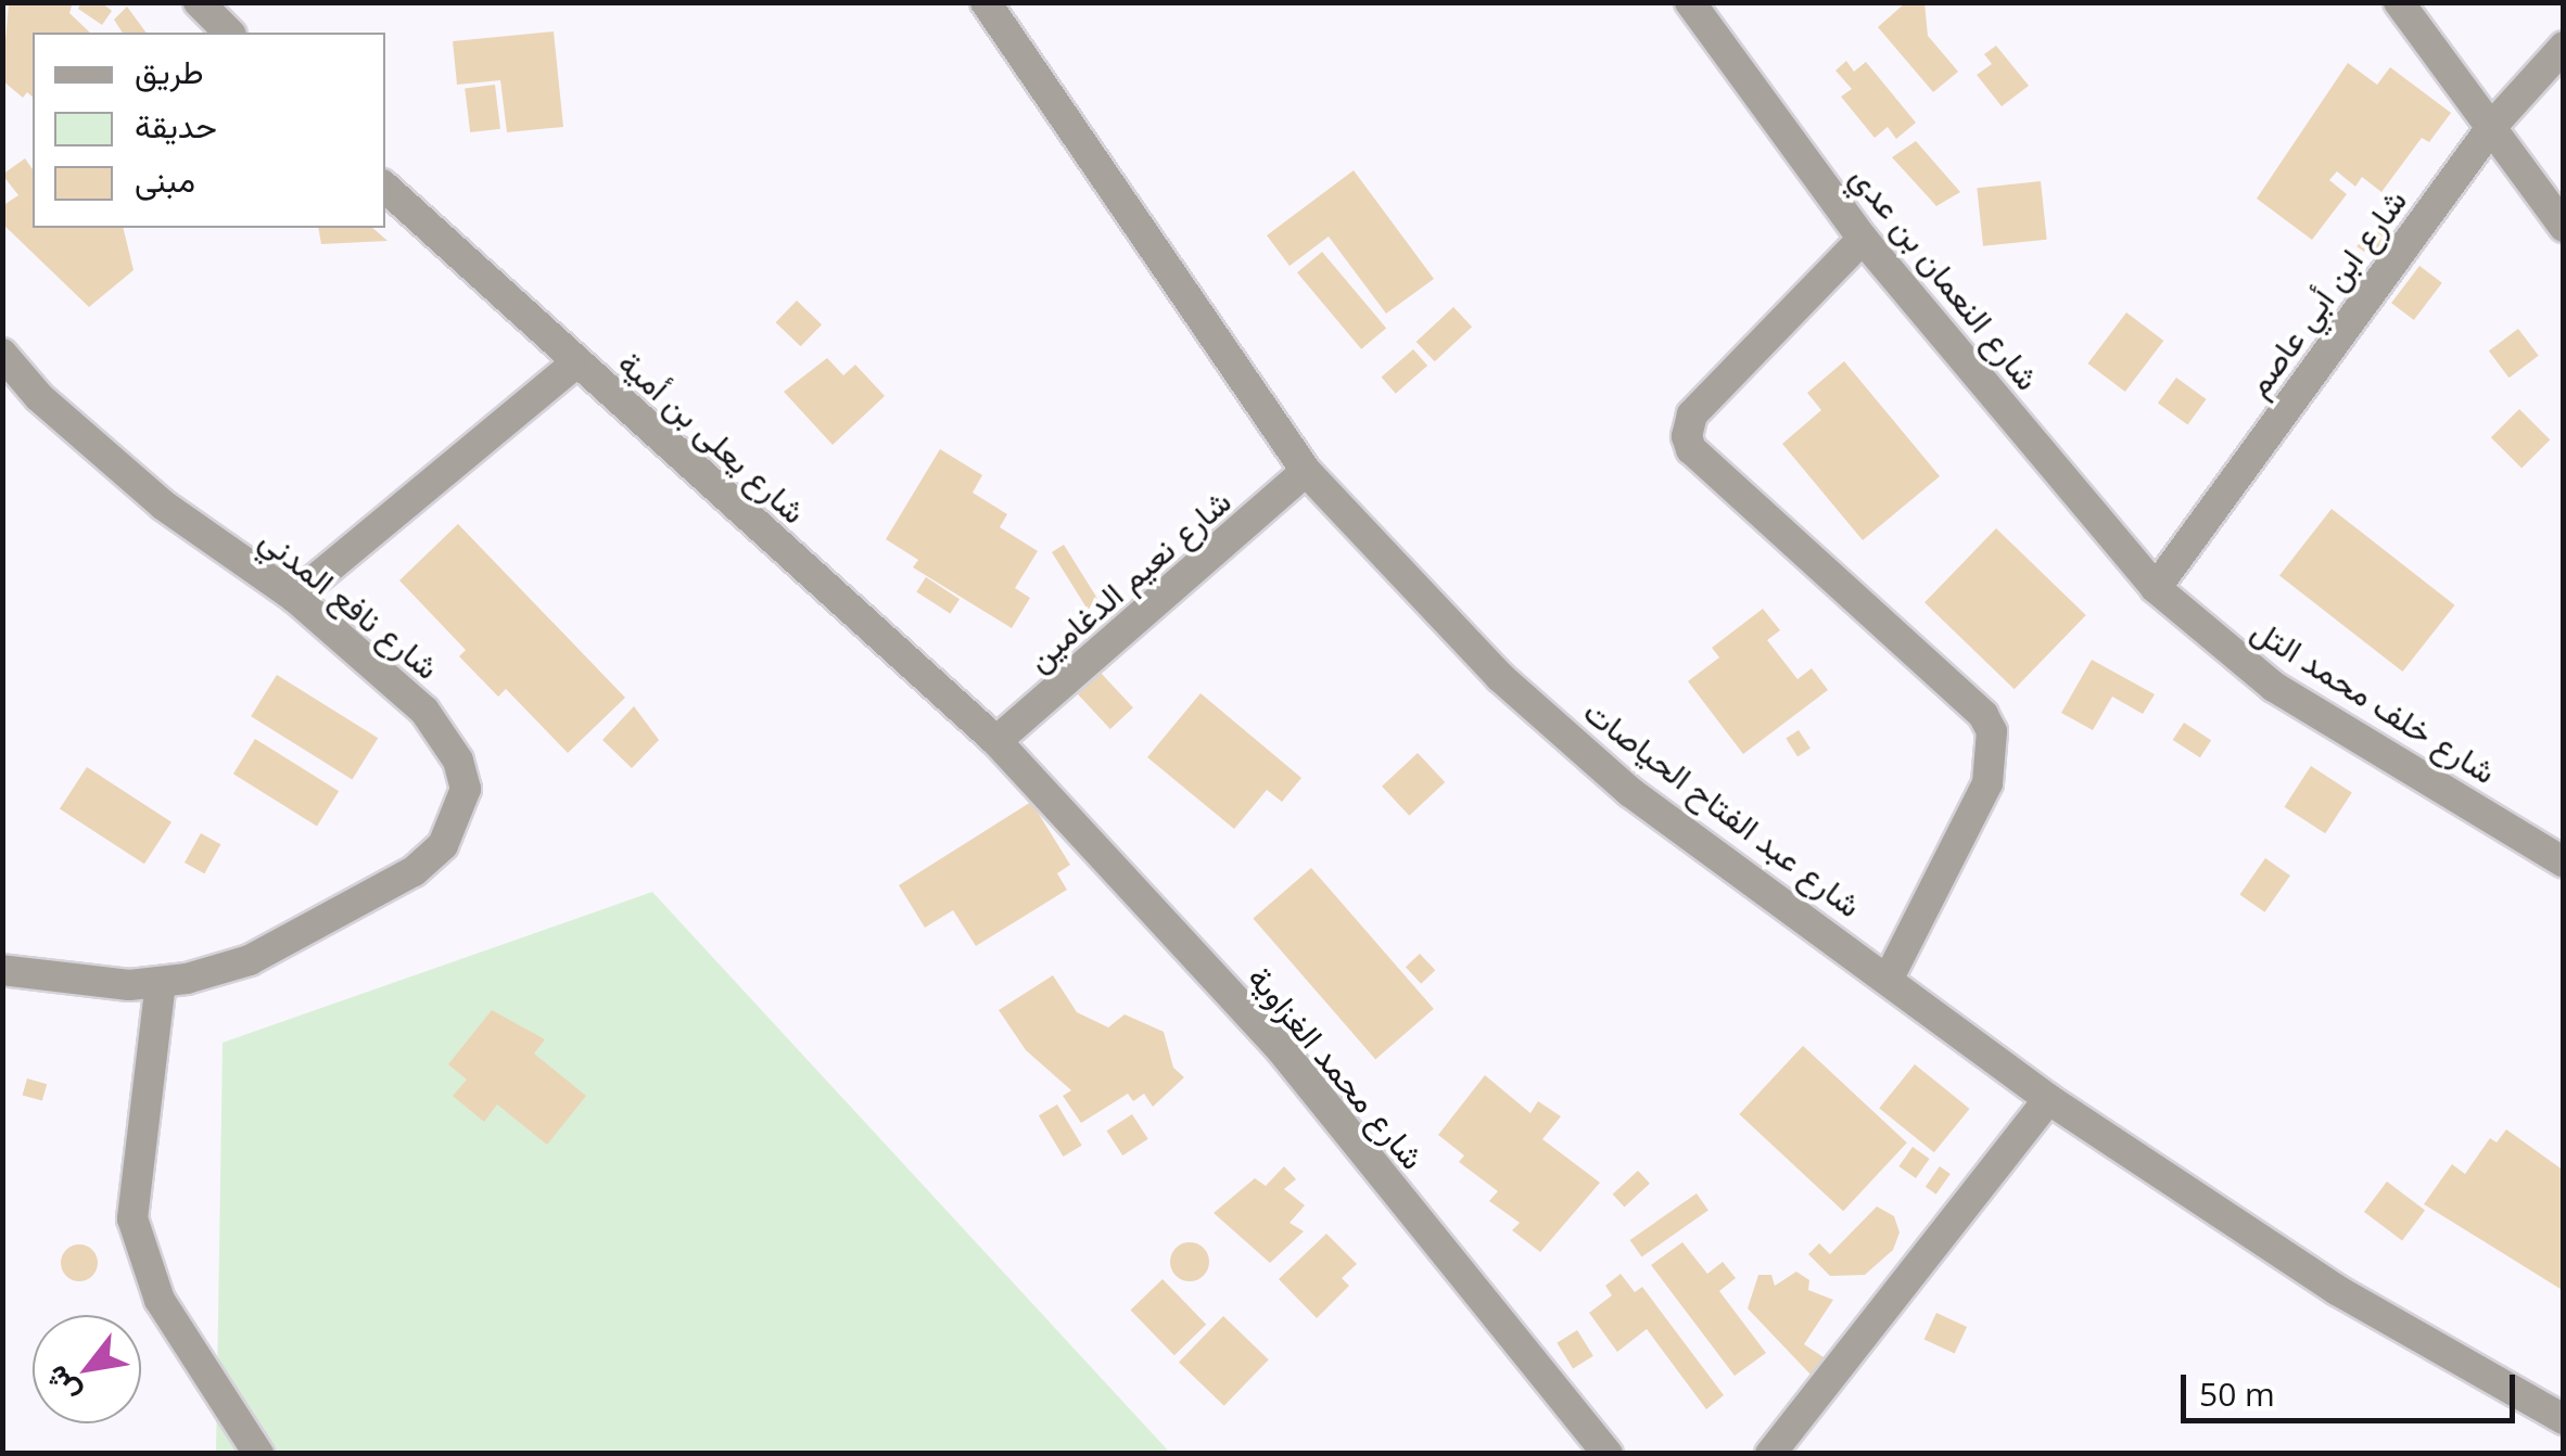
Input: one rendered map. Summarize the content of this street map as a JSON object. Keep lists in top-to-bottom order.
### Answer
{
  "streets": {
    "street": [
      "شارع النعمان بن عدي",
      "شارع ابن أبي عاصم",
      "شارع يعلى بن أمية",
      "شارع نعيم الدغامين",
      "شارع نافع المدني",
      "شارع خلف محمد التل",
      "شارع عبد الفتاح الحياصات",
      "شارع محمد الغزاوية"
    ]
  },
  "crossings": [
    ["شارع النعمان بن عدي", "شارع ابن أبي عاصم"],
    ["شارع النعمان بن عدي", "شارع خلف محمد التل"],
    ["شارع ابن أبي عاصم", "شارع خلف محمد التل"],
    ["شارع يعلى بن أمية", "شارع نعيم الدغامين"],
    ["شارع يعلى بن أمية", "شارع محمد الغزاوية"],
    ["شارع نعيم الدغامين", "شارع عبد الفتاح الحياصات"],
    ["شارع نعيم الدغامين", "شارع محمد الغزاوية"]
  ],
  "legend": ["طريق", "حديقة", "مبنى"],
  "scale_bar": "50 m",
  "north": "bottom left"
}
